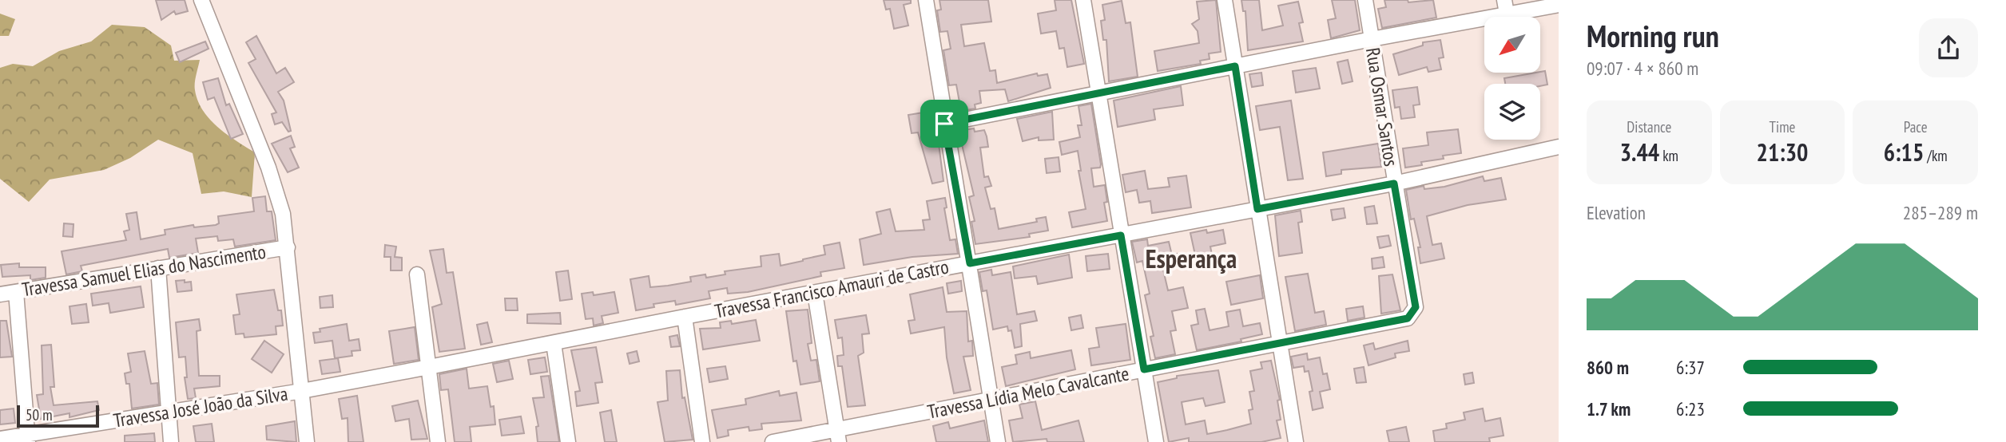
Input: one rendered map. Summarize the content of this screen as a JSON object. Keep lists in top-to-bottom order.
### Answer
{
  "streets": {
    "street": [
      "Rua Osmar Santos",
      "Travessa Samuel Elias do Nascimento",
      "Travessa Francisco Amauri de Castro",
      "Travessa Lídia Melo Cavalcante",
      "Travessa José João da Silva"
    ]
  },
  "crossings": [
    ["Rua Osmar Santos", "Travessa Francisco Amauri de Castro"],
    ["Rua Osmar Santos", "Travessa Lídia Melo Cavalcante"],
    ["Travessa Francisco Amauri de Castro", "Travessa José João da Silva"]
  ],
  "districts": ["Esperança"],
  "scale_bar": "50 m",
  "north": "bottom left",
  "page": {
    "heading": ["Morning run", "09:07 · 4 × 860 m"],
    "stats": [
      ["Distance", "3.44 km"],
      ["Time", "21:30"],
      ["Pace", "6:15 /km"]
    ],
    "chart": ["Elevation", "285–289 m"],
    "list": [
      {
        "name": "860 m",
        "note": "6:37"
      },
      {
        "name": "1.7 km",
        "note": "6:23"
      }
    ],
    "scale": "50 m"
  }
}
